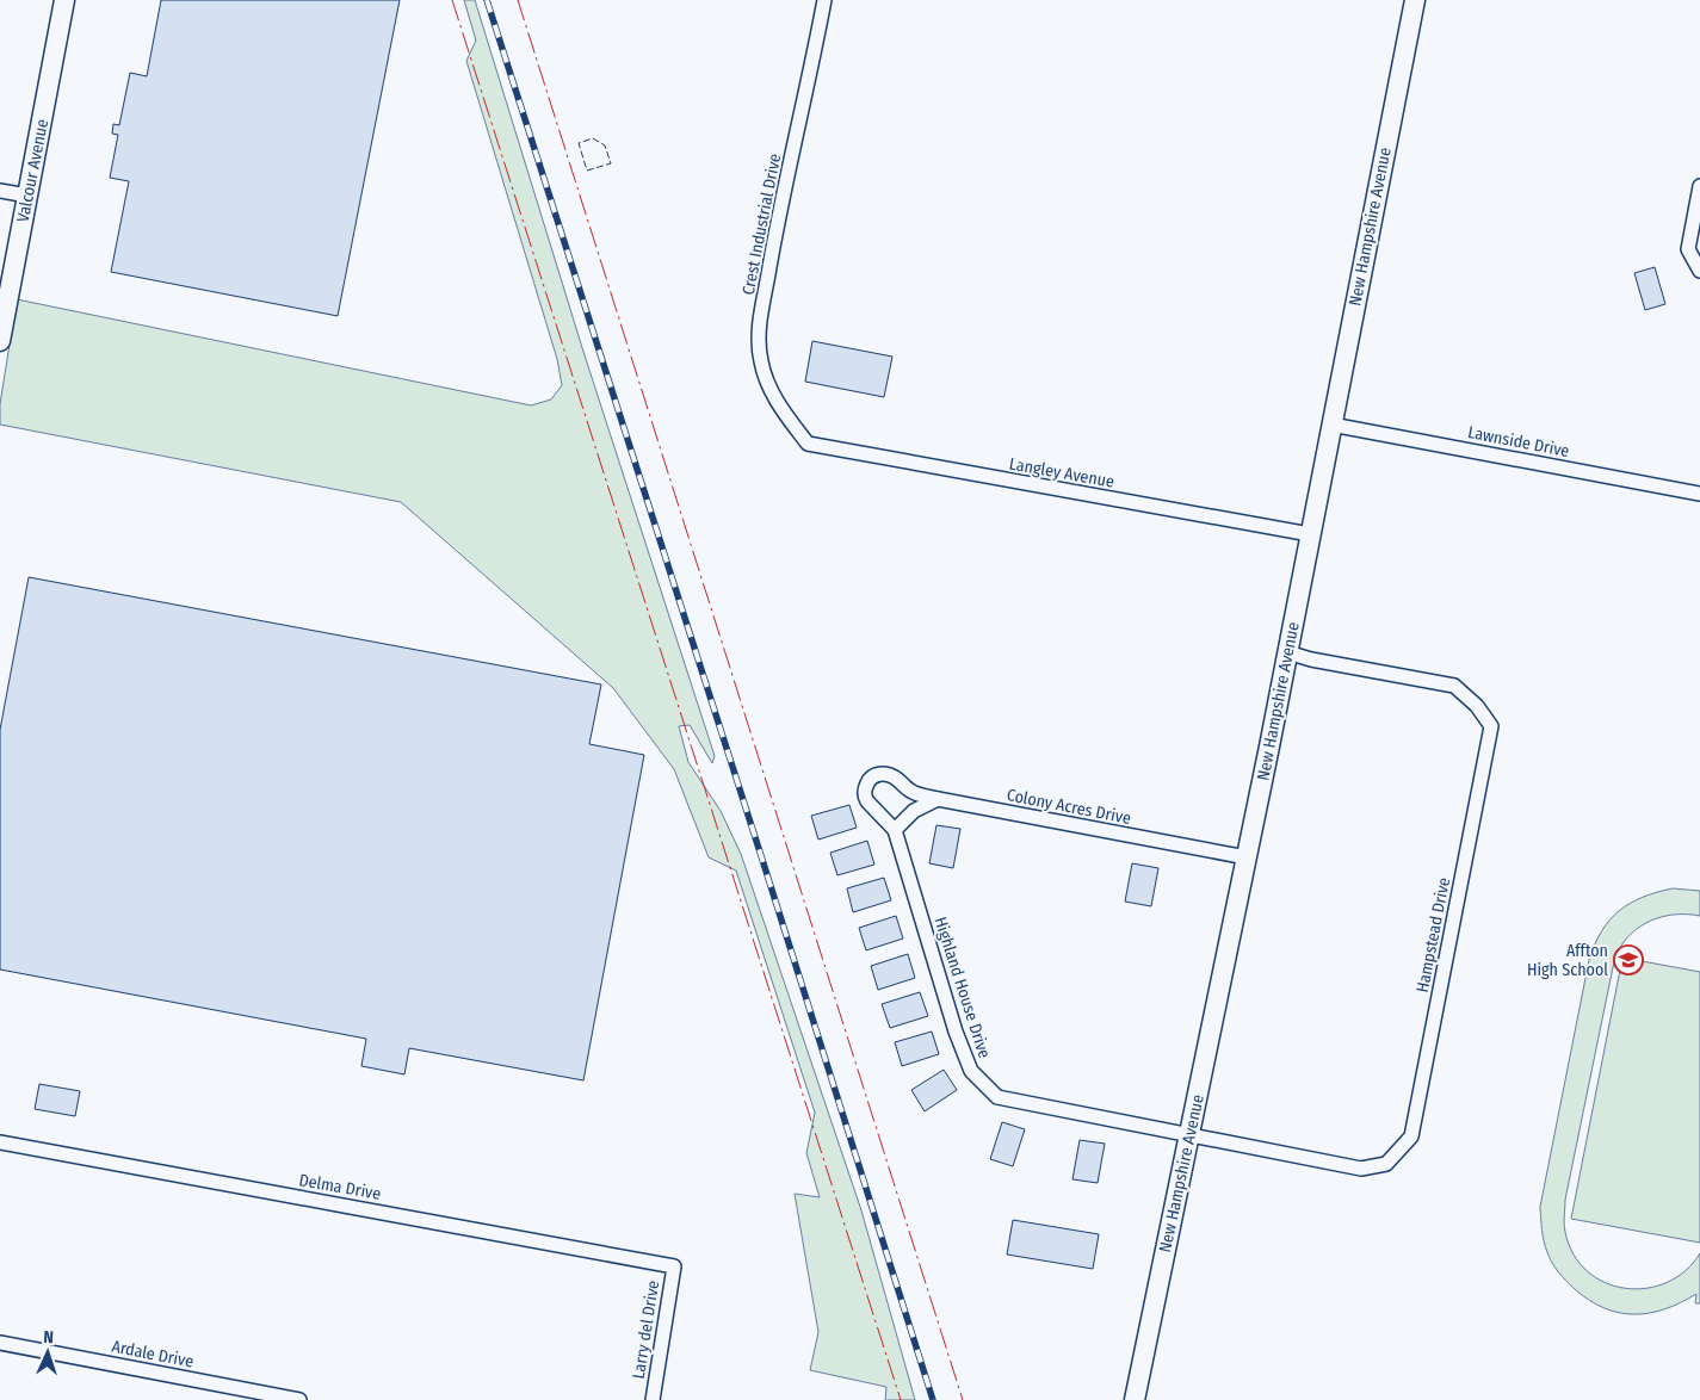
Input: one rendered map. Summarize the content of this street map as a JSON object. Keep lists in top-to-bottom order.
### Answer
{
  "streets": {
    "street": [
      "Valcour Avenue",
      "Crest Industrial Drive",
      "New Hampshire Avenue",
      "Lawnside Drive",
      "Langley Avenue",
      "Colony Acres Drive",
      "Hampstead Drive",
      "Highland House Drive",
      "Delma Drive",
      "Larry del Drive",
      "Ardale Drive"
    ]
  },
  "crossings": [
    ["Crest Industrial Drive", "Langley Avenue"],
    ["New Hampshire Avenue", "Lawnside Drive"],
    ["New Hampshire Avenue", "Langley Avenue"],
    ["New Hampshire Avenue", "Colony Acres Drive"],
    ["New Hampshire Avenue", "Hampstead Drive"],
    ["New Hampshire Avenue", "Highland House Drive"],
    ["Colony Acres Drive", "Highland House Drive"],
    ["Hampstead Drive", "Highland House Drive"],
    ["Delma Drive", "Larry del Drive"]
  ],
  "places": {
    "school or university": ["Affton High School"]
  },
  "north": "top"
}
